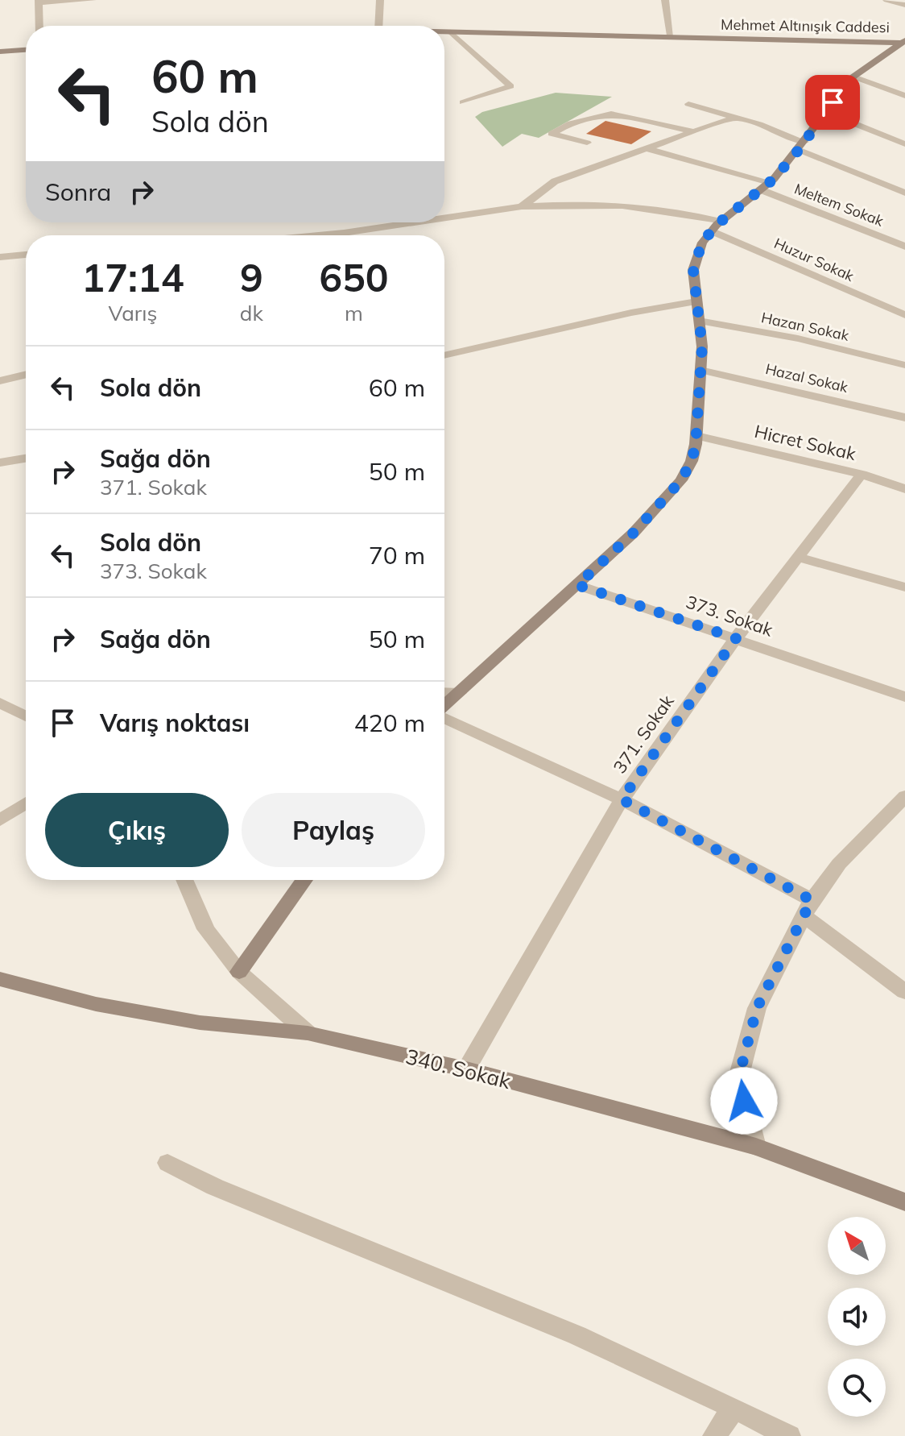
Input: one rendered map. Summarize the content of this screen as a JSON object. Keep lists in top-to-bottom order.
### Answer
{
  "streets": {
    "street": [
      "Mehmet Altınışık Caddesi",
      "Meltem Sokak",
      "Huzur Sokak",
      "Hazan Sokak",
      "Hazal Sokak",
      "Hicret Sokak",
      "373. Sokak",
      "371. Sokak",
      "340. Sokak"
    ]
  },
  "crossings": [
    ["Hicret Sokak", "371. Sokak"],
    ["373. Sokak", "371. Sokak"],
    ["371. Sokak", "340. Sokak"]
  ],
  "north": "top left",
  "page": {
    "turn": ["60 m", "Sola dön"],
    "then": "Sonra",
    "eta": [
      "17:14",
      "Varış",
      "9",
      "dk",
      "650",
      "m"
    ],
    "list": [
      {
        "name": "Sola dön",
        "value": "60 m"
      },
      {
        "name": "Sağa dön",
        "note": "371. Sokak",
        "value": "50 m"
      },
      {
        "name": "Sola dön",
        "note": "373. Sokak",
        "value": "70 m"
      },
      {
        "name": "Sağa dön",
        "value": "50 m"
      },
      {
        "name": "Varış noktası",
        "value": "420 m"
      }
    ],
    "buttons": ["Çıkış", "Paylaş"]
  }
}
